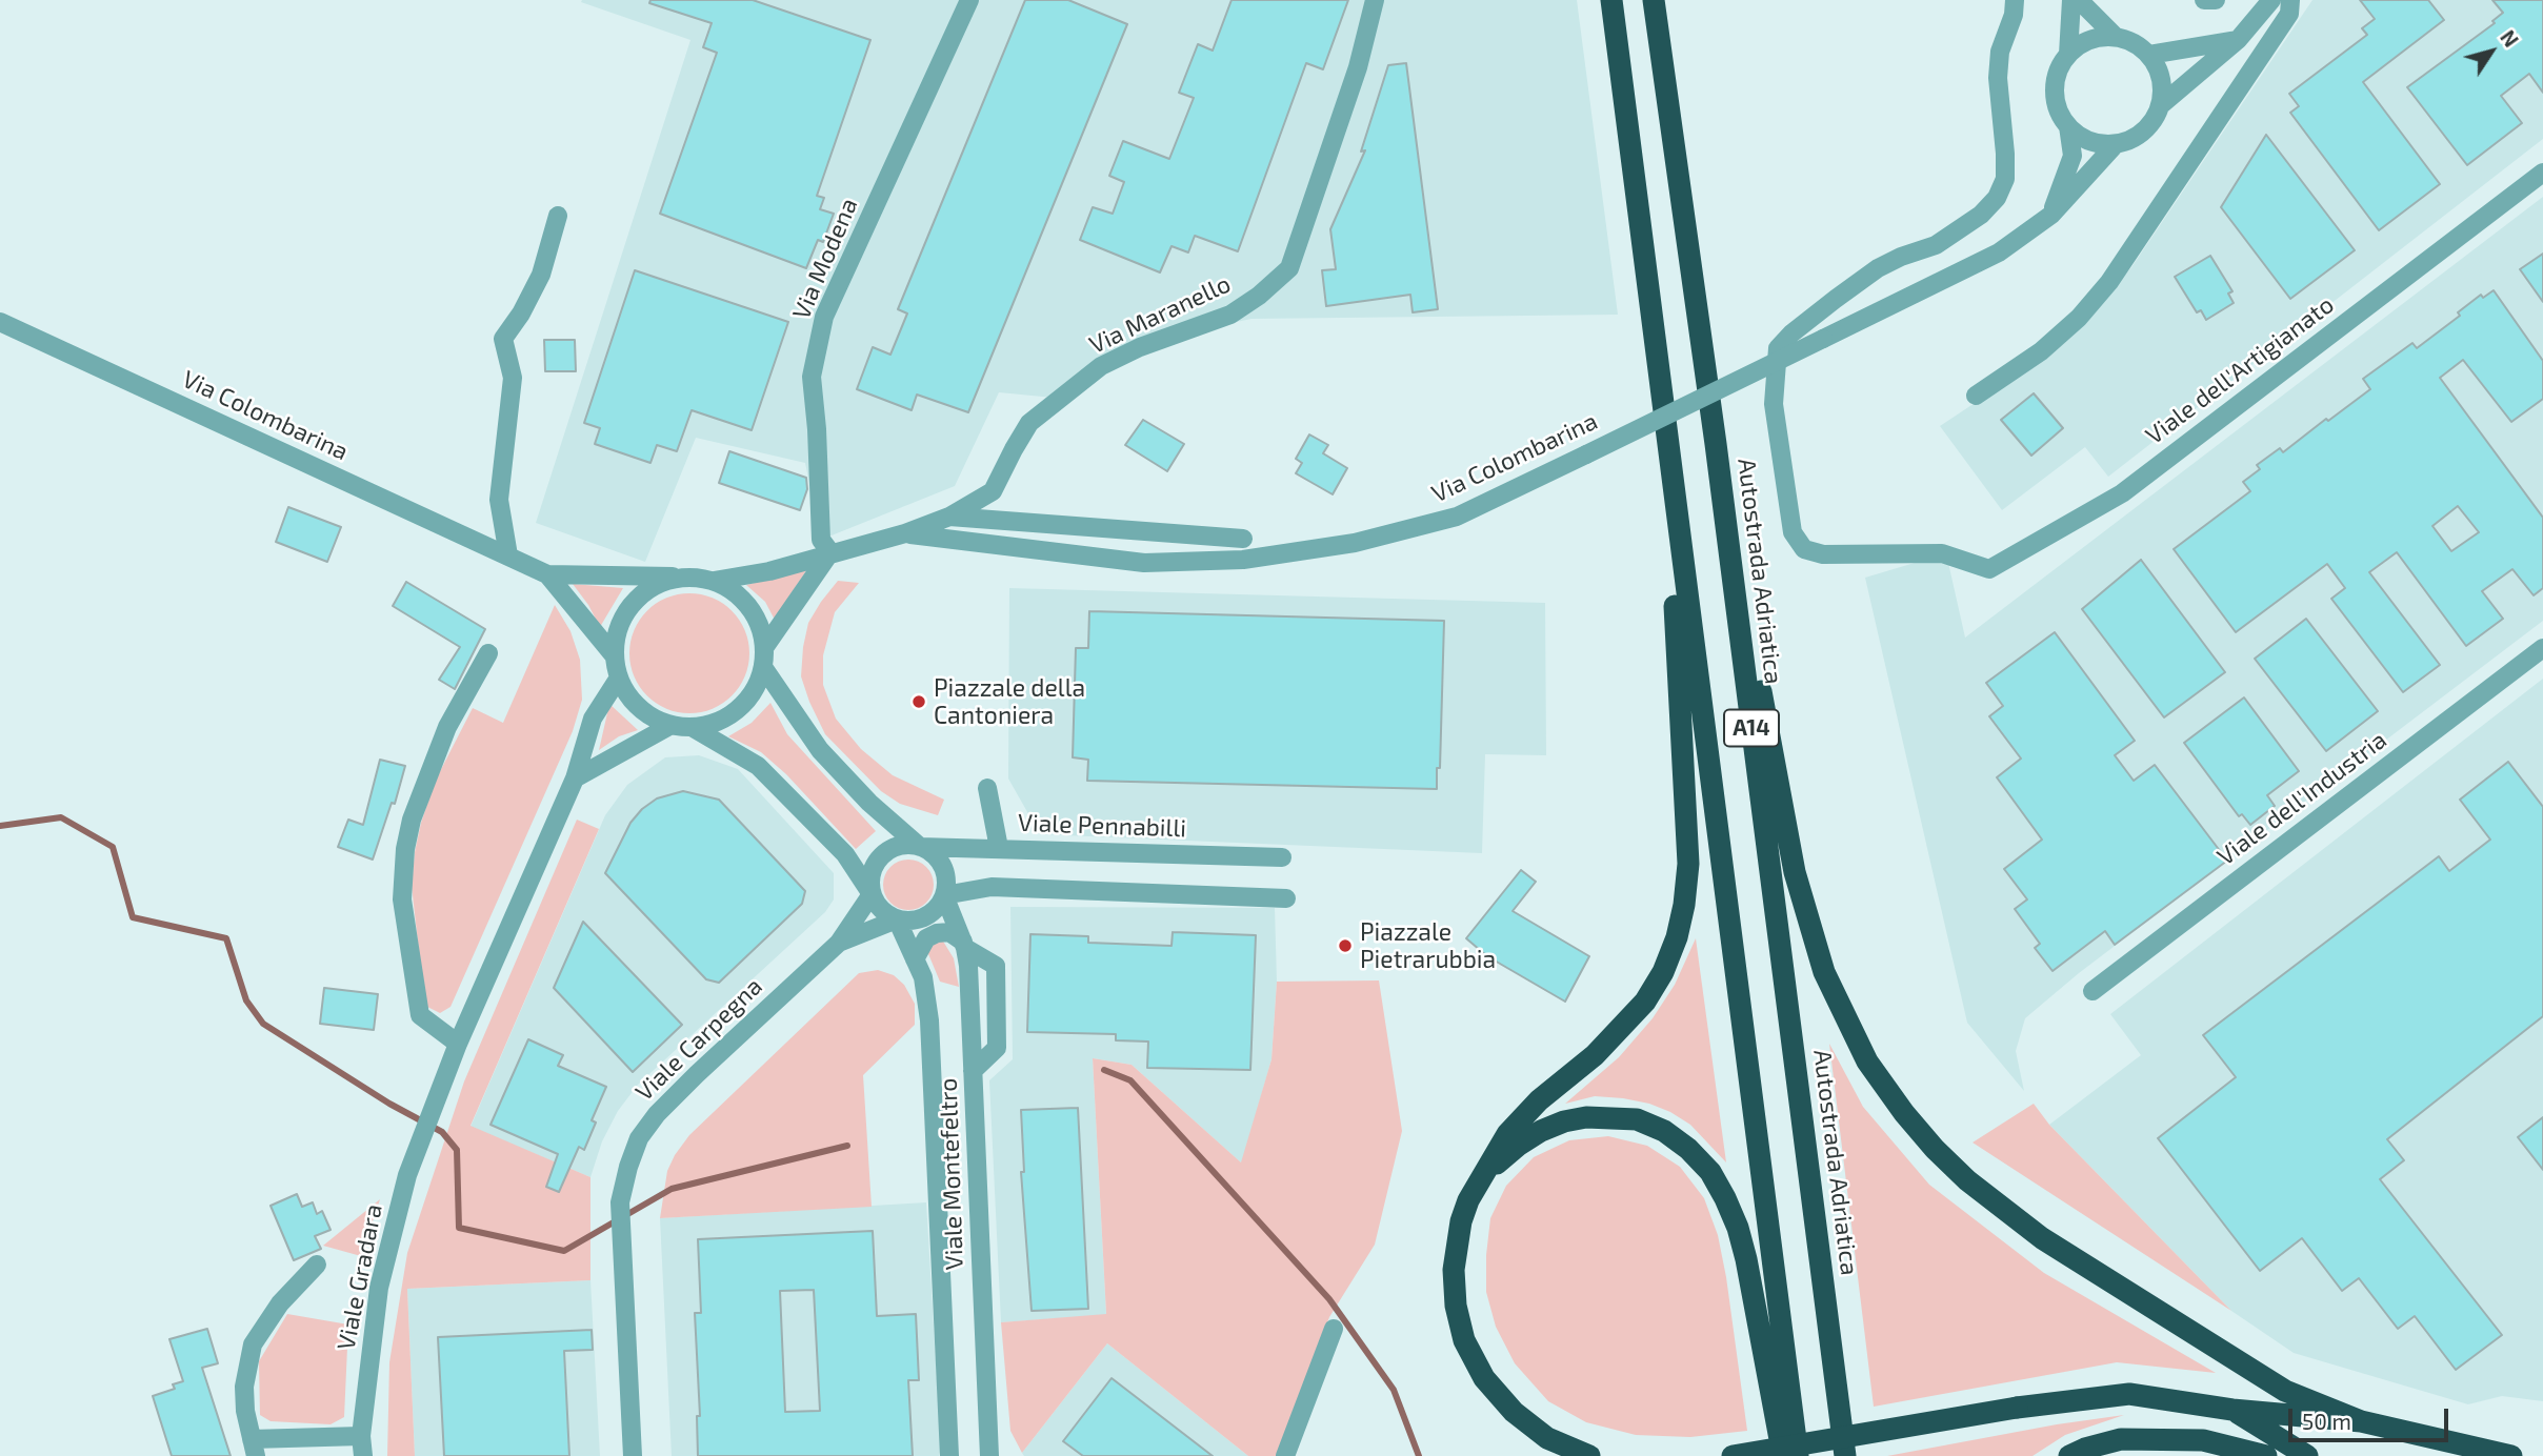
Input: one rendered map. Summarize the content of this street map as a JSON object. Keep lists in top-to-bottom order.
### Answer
{
  "streets": {
    "highway": ["Autostrada Adriatica", "A14"],
    "street": [
      "Via Modena",
      "Via Maranello",
      "Viale dell'Artigianato",
      "Via Colombarina",
      "Viale dell'Industria",
      "Viale Pennabilli",
      "Viale Carpegna",
      "Viale Montefeltro",
      "Viale Gradara"
    ]
  },
  "crossings": [
    ["Via Modena", "Via Colombarina"],
    ["Via Maranello", "Via Colombarina"],
    ["Viale Pennabilli", "Viale Carpegna"],
    ["Viale Pennabilli", "Viale Montefeltro"],
    ["Viale Carpegna", "Viale Montefeltro"]
  ],
  "places": ["Piazzale della Cantoniera", "Piazzale Pietrarubbia"],
  "scale_bar": "50 m",
  "north": "top right"
}
